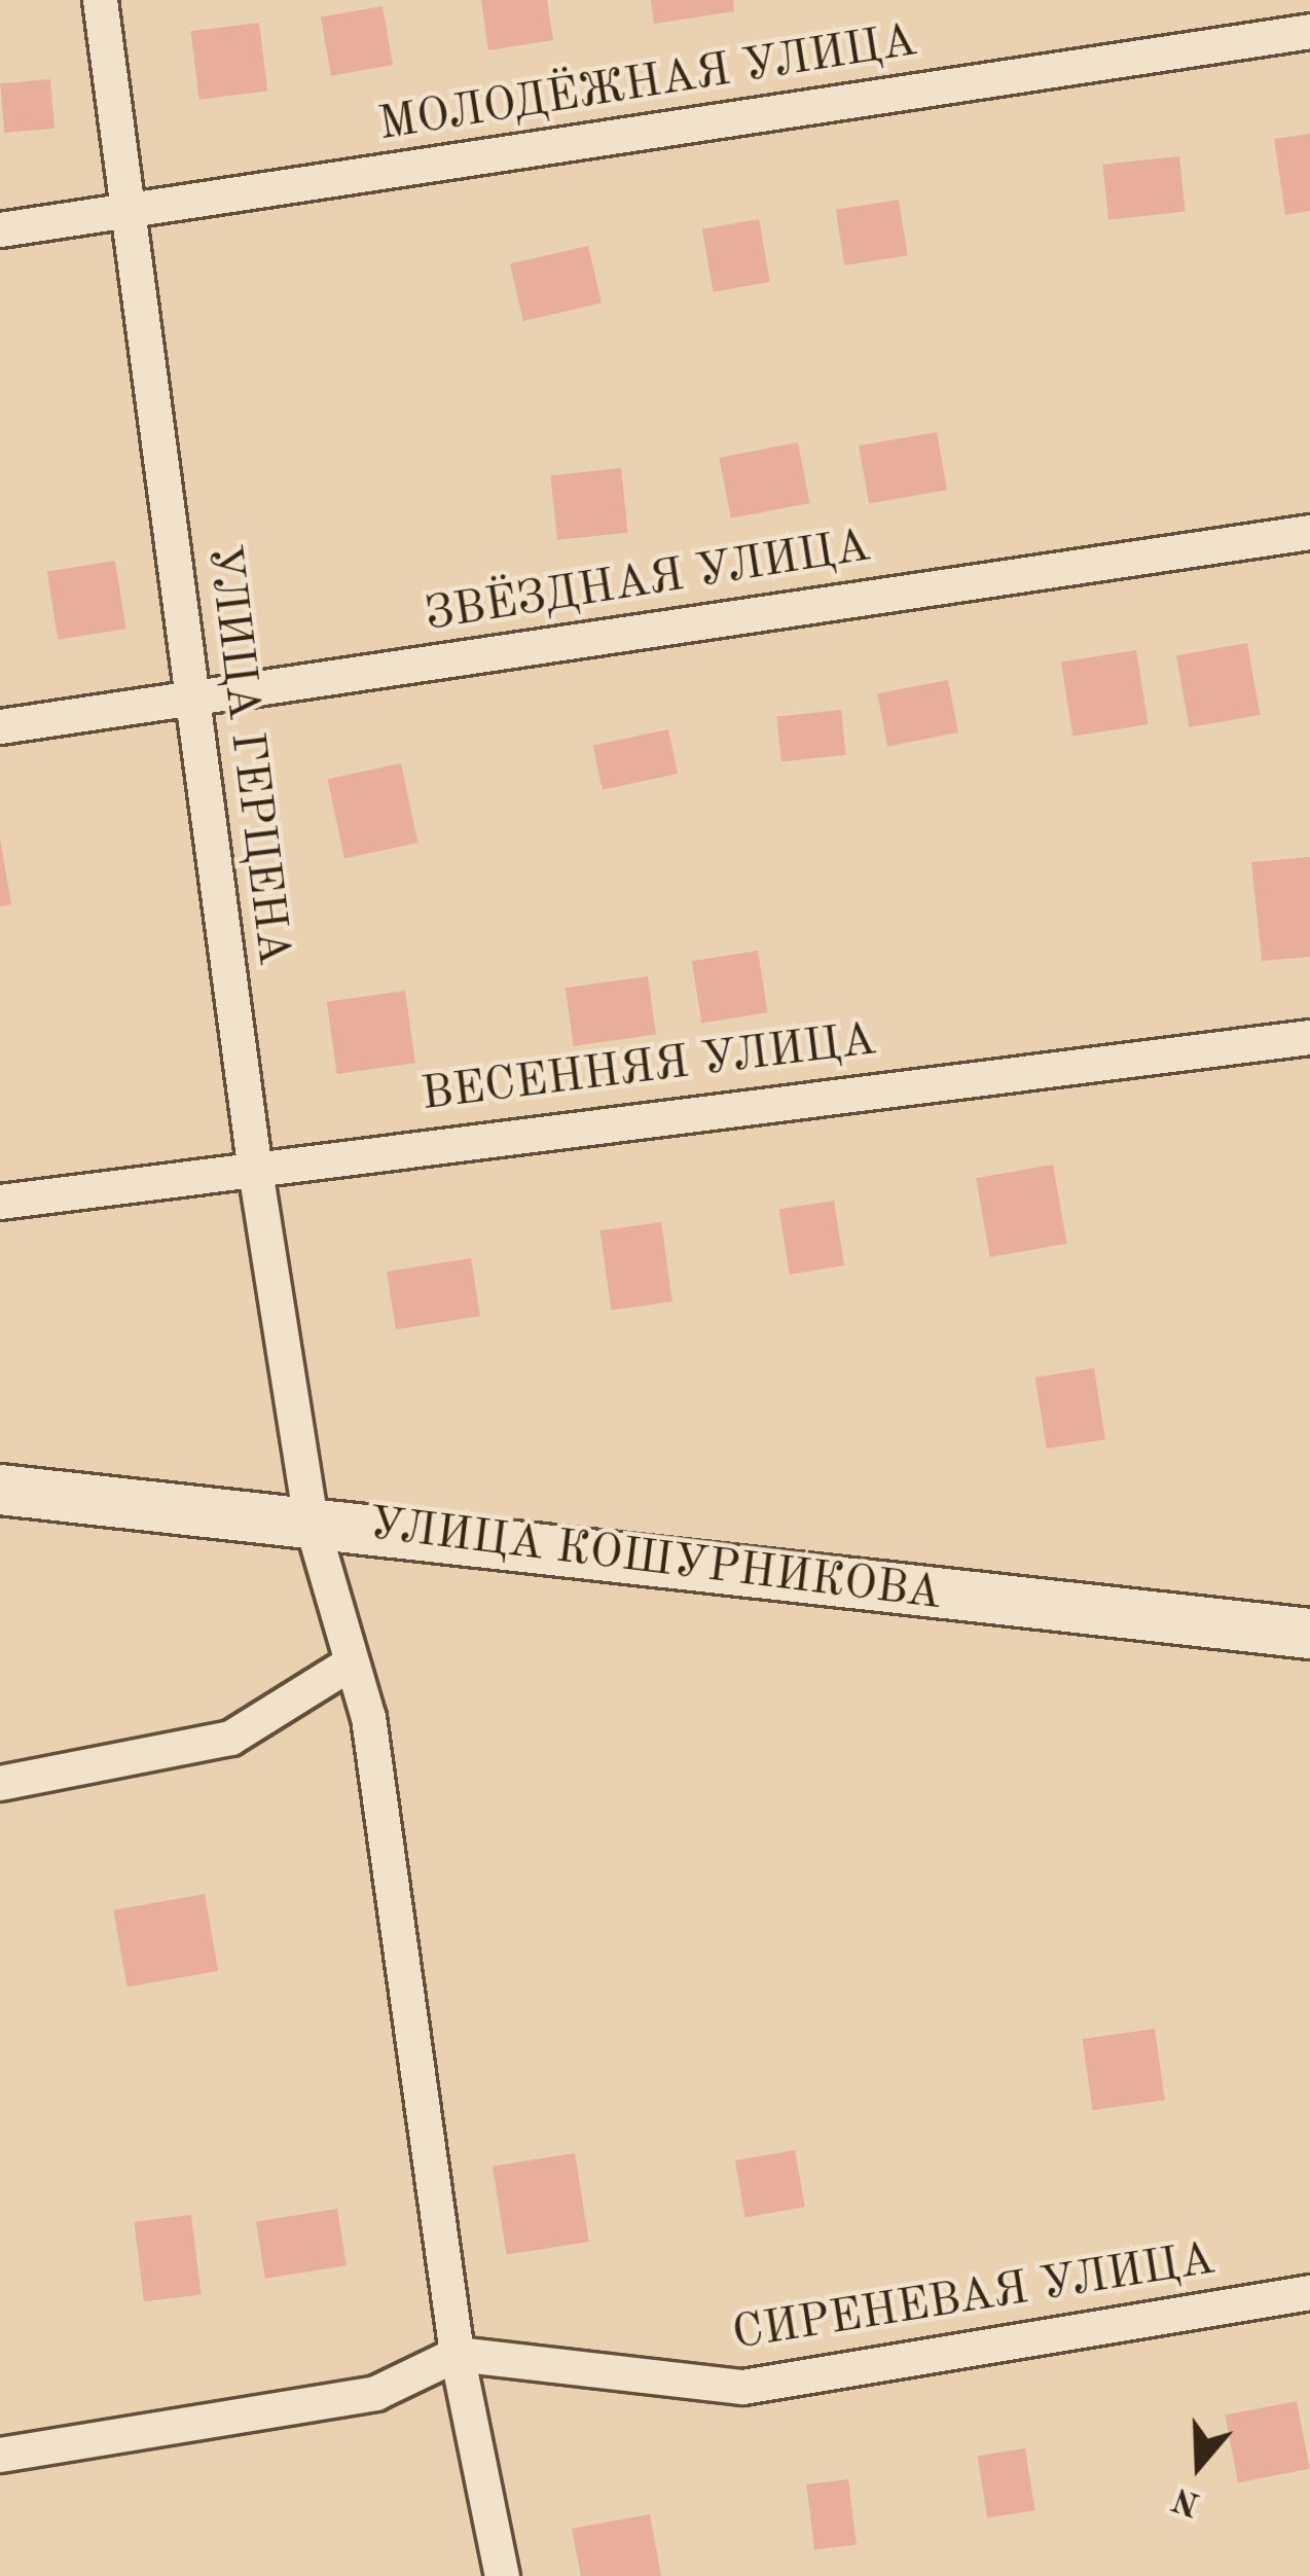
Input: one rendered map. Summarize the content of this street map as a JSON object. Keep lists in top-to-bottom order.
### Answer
{
  "streets": {
    "main road": ["УЛИЦА КОШУРНИКОВА"],
    "street": [
      "МОЛОДЁЖНАЯ УЛИЦА",
      "ЗВЁЗДНАЯ УЛИЦА",
      "УЛИЦА ГЕРЦЕНА",
      "ВЕСЕННЯЯ УЛИЦА",
      "СИРЕНЕВАЯ УЛИЦА"
    ]
  },
  "crossings": [
    ["МОЛОДЁЖНАЯ УЛИЦА", "УЛИЦА ГЕРЦЕНА"],
    ["ЗВЁЗДНАЯ УЛИЦА", "УЛИЦА ГЕРЦЕНА"],
    ["УЛИЦА ГЕРЦЕНА", "ВЕСЕННЯЯ УЛИЦА"],
    ["УЛИЦА ГЕРЦЕНА", "УЛИЦА КОШУРНИКОВА"],
    ["УЛИЦА ГЕРЦЕНА", "СИРЕНЕВАЯ УЛИЦА"]
  ],
  "north": "bottom"
}
